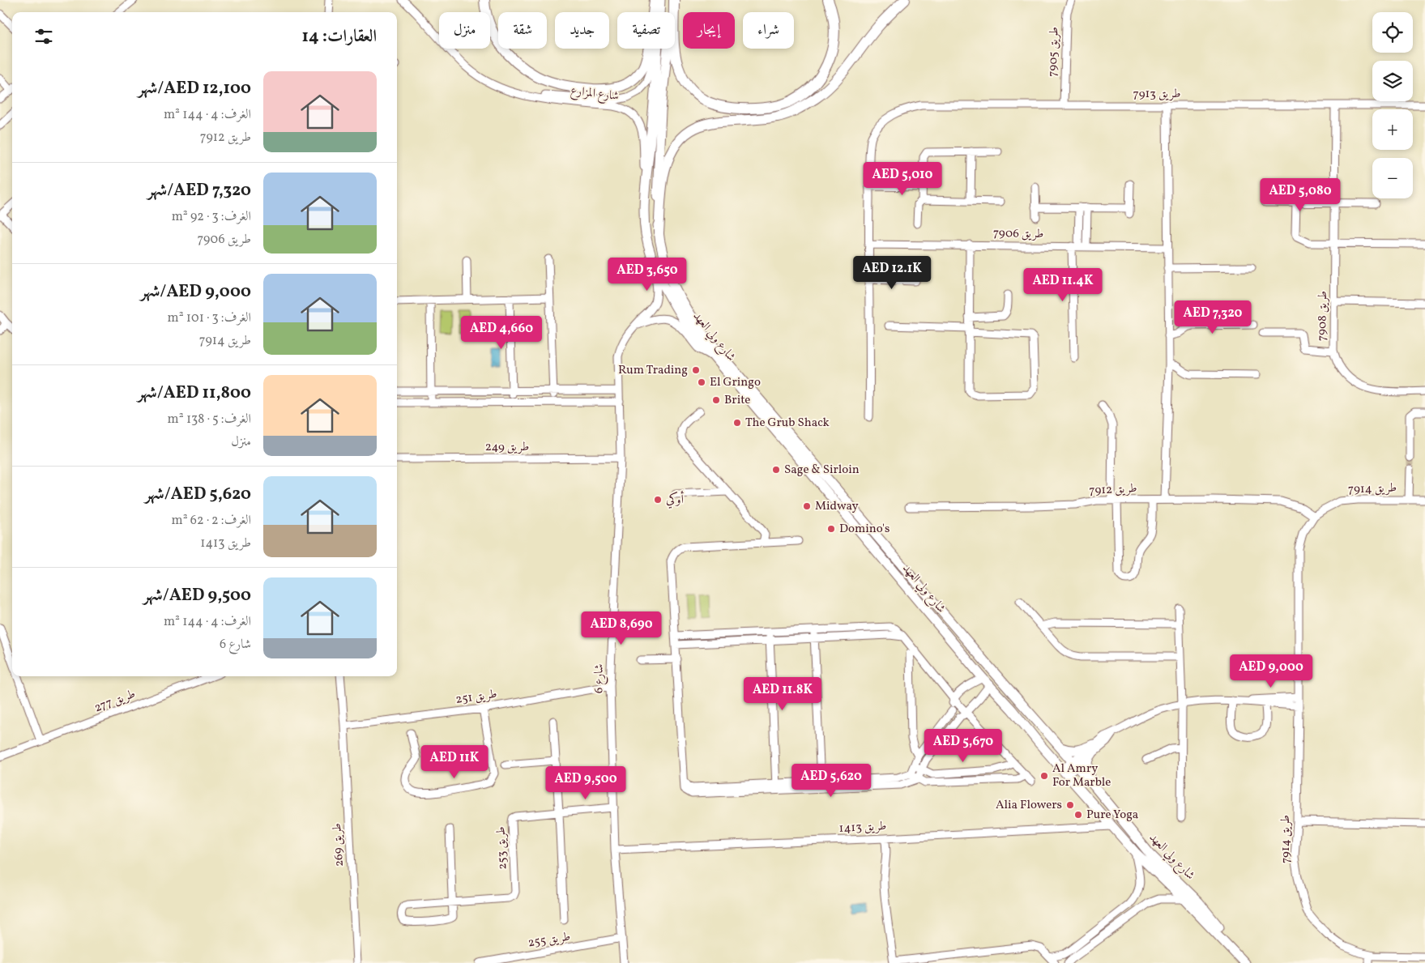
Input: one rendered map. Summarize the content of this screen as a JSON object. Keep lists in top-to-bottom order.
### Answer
{
  "streets": {
    "main road": ["شارع ولي العهد"],
    "street": [
      "طريق 7905",
      "شارع المزارع",
      "طريق 7913",
      "طريق 7906",
      "طريق 7908",
      "طريق 249",
      "طريق 7914",
      "طريق 7912",
      "شارع 6",
      "طريق 251",
      "طريق 277",
      "طريق 1413",
      "طريق 269",
      "طريق 253",
      "طريق 255"
    ]
  },
  "crossings": [
    ["طريق 7905", "طريق 7913"],
    ["شارع المزارع", "شارع ولي العهد"],
    ["طريق 7913", "طريق 7908"],
    ["شارع ولي العهد", "شارع 6"],
    ["شارع ولي العهد", "طريق 1413"],
    ["طريق 249", "شارع 6"],
    ["طريق 7914", "طريق 7912"],
    ["شارع 6", "طريق 251"],
    ["شارع 6", "طريق 1413"],
    ["شارع 6", "طريق 255"],
    ["طريق 251", "طريق 269"]
  ],
  "places": [
    "Rum Trading",
    "El Gringo",
    "Brite",
    "The Grub Shack",
    "Sage & Sirloin",
    "أوكي",
    "Midway",
    "Domino's",
    "Al Amry For Marble",
    "Alia Flowers",
    "Pure Yoga"
  ],
  "page": {
    "map_buttons": ["+", "−"],
    "chip": [
      "شراء",
      "إيجار",
      "تصفية",
      "جديد",
      "شقة",
      "منزل"
    ],
    "heading": "العقارات: 14",
    "list": [
      {
        "name": "AED 12,100/شهر",
        "note": "الغرف: 4 · 144 m² · طريق 7912"
      },
      {
        "name": "AED 7,320/شهر",
        "note": "الغرف: 3 · 92 m² · طريق 7906"
      },
      {
        "name": "AED 9,000/شهر",
        "note": "الغرف: 3 · 101 m² · طريق 7914"
      },
      {
        "name": "AED 11,800/شهر",
        "note": "الغرف: 5 · 138 m² · منزل"
      },
      {
        "name": "AED 5,620/شهر",
        "note": "الغرف: 2 · 62 m² · طريق 1413"
      },
      {
        "name": "AED 9,500/شهر",
        "note": "الغرف: 4 · 144 m² · شارع 6"
      }
    ],
    "price": [
      "AED 5,010",
      "AED 5,080",
      "AED 12.1K",
      "AED 3,650",
      "AED 11.4K",
      "AED 7,320",
      "AED 4,660",
      "AED 8,690",
      "AED 9,000",
      "AED 11.8K",
      "AED 5,670",
      "AED 11K",
      "AED 5,620",
      "AED 9,500"
    ]
  }
}
